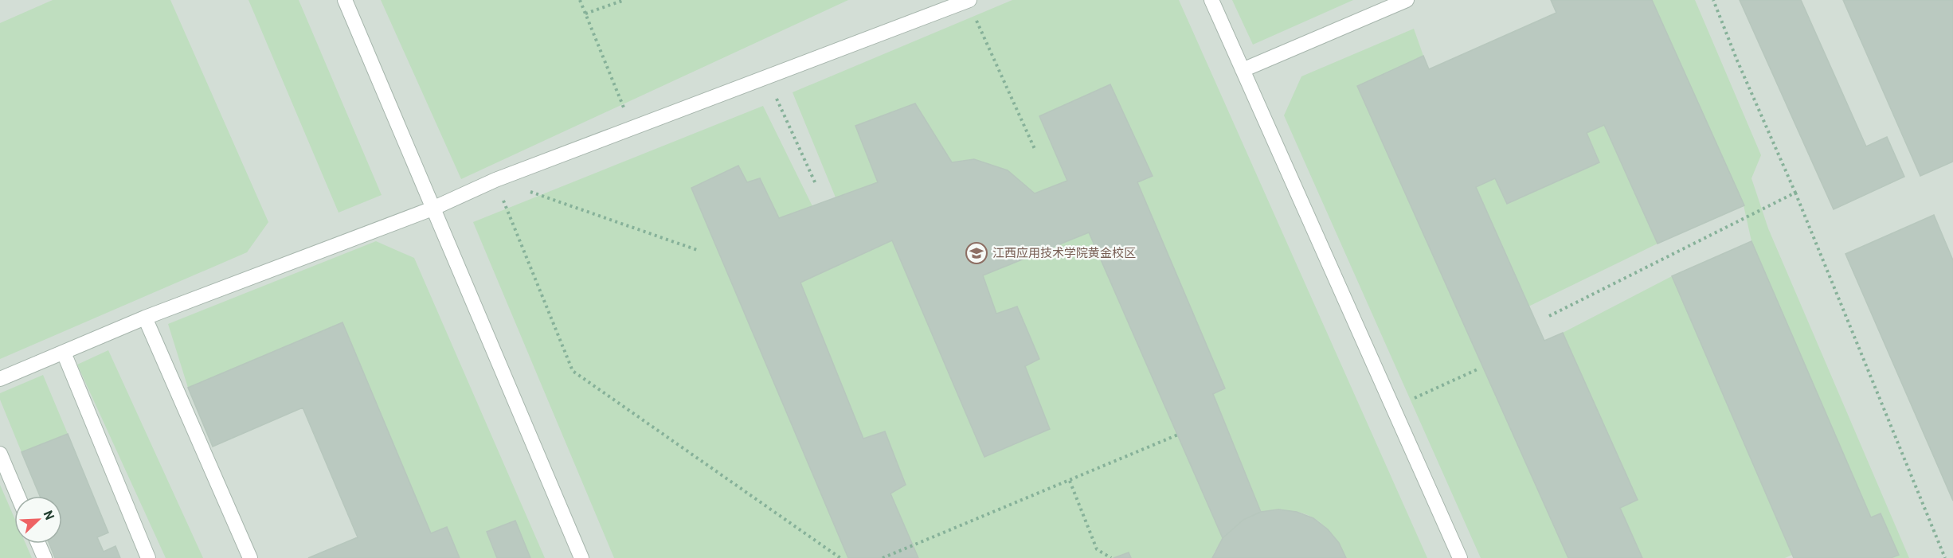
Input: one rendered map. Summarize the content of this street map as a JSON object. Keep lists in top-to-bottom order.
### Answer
{
  "places": {
    "school or university": ["江西应用技术学院黄金校区"]
  },
  "north": "top right"
}
